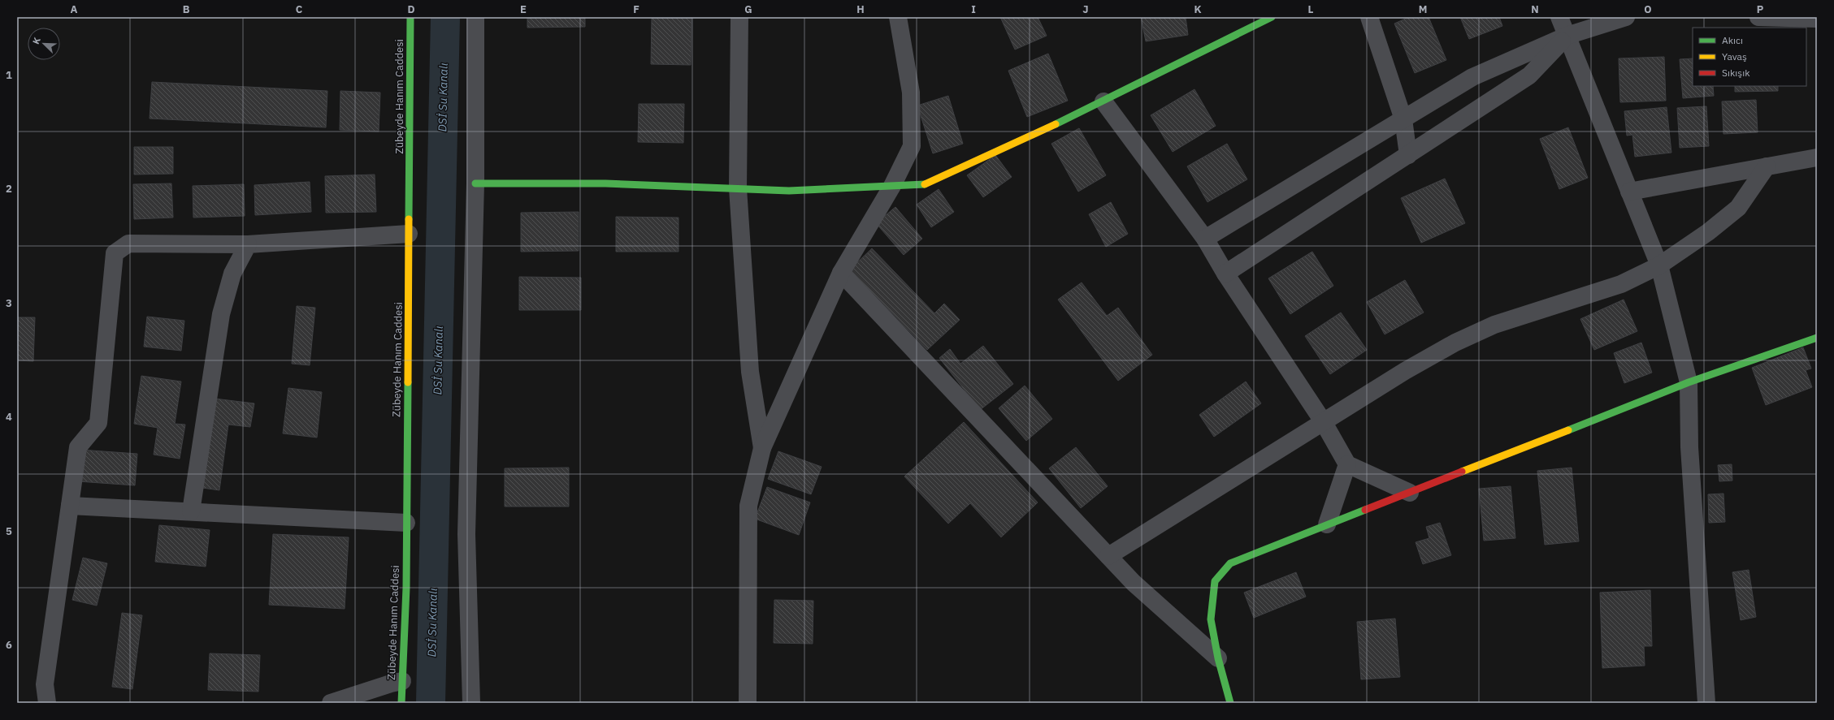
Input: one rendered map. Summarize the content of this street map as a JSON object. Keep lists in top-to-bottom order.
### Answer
{
  "streets": {
    "street": ["Zübeyde Hanım Caddesi"]
  },
  "water": ["DSİ Su Kanalı"],
  "legend": ["Akıcı", "Yavaş", "Sıkışık"],
  "north": "top left",
  "grid": {
    "columns": [
      "A",
      "B",
      "C",
      "D",
      "E",
      "F",
      "G",
      "H",
      "I",
      "J",
      "K",
      "L",
      "M",
      "N",
      "O",
      "P"
    ],
    "rows": [
      "1",
      "2",
      "3",
      "4",
      "5",
      "6"
    ]
  }
}
